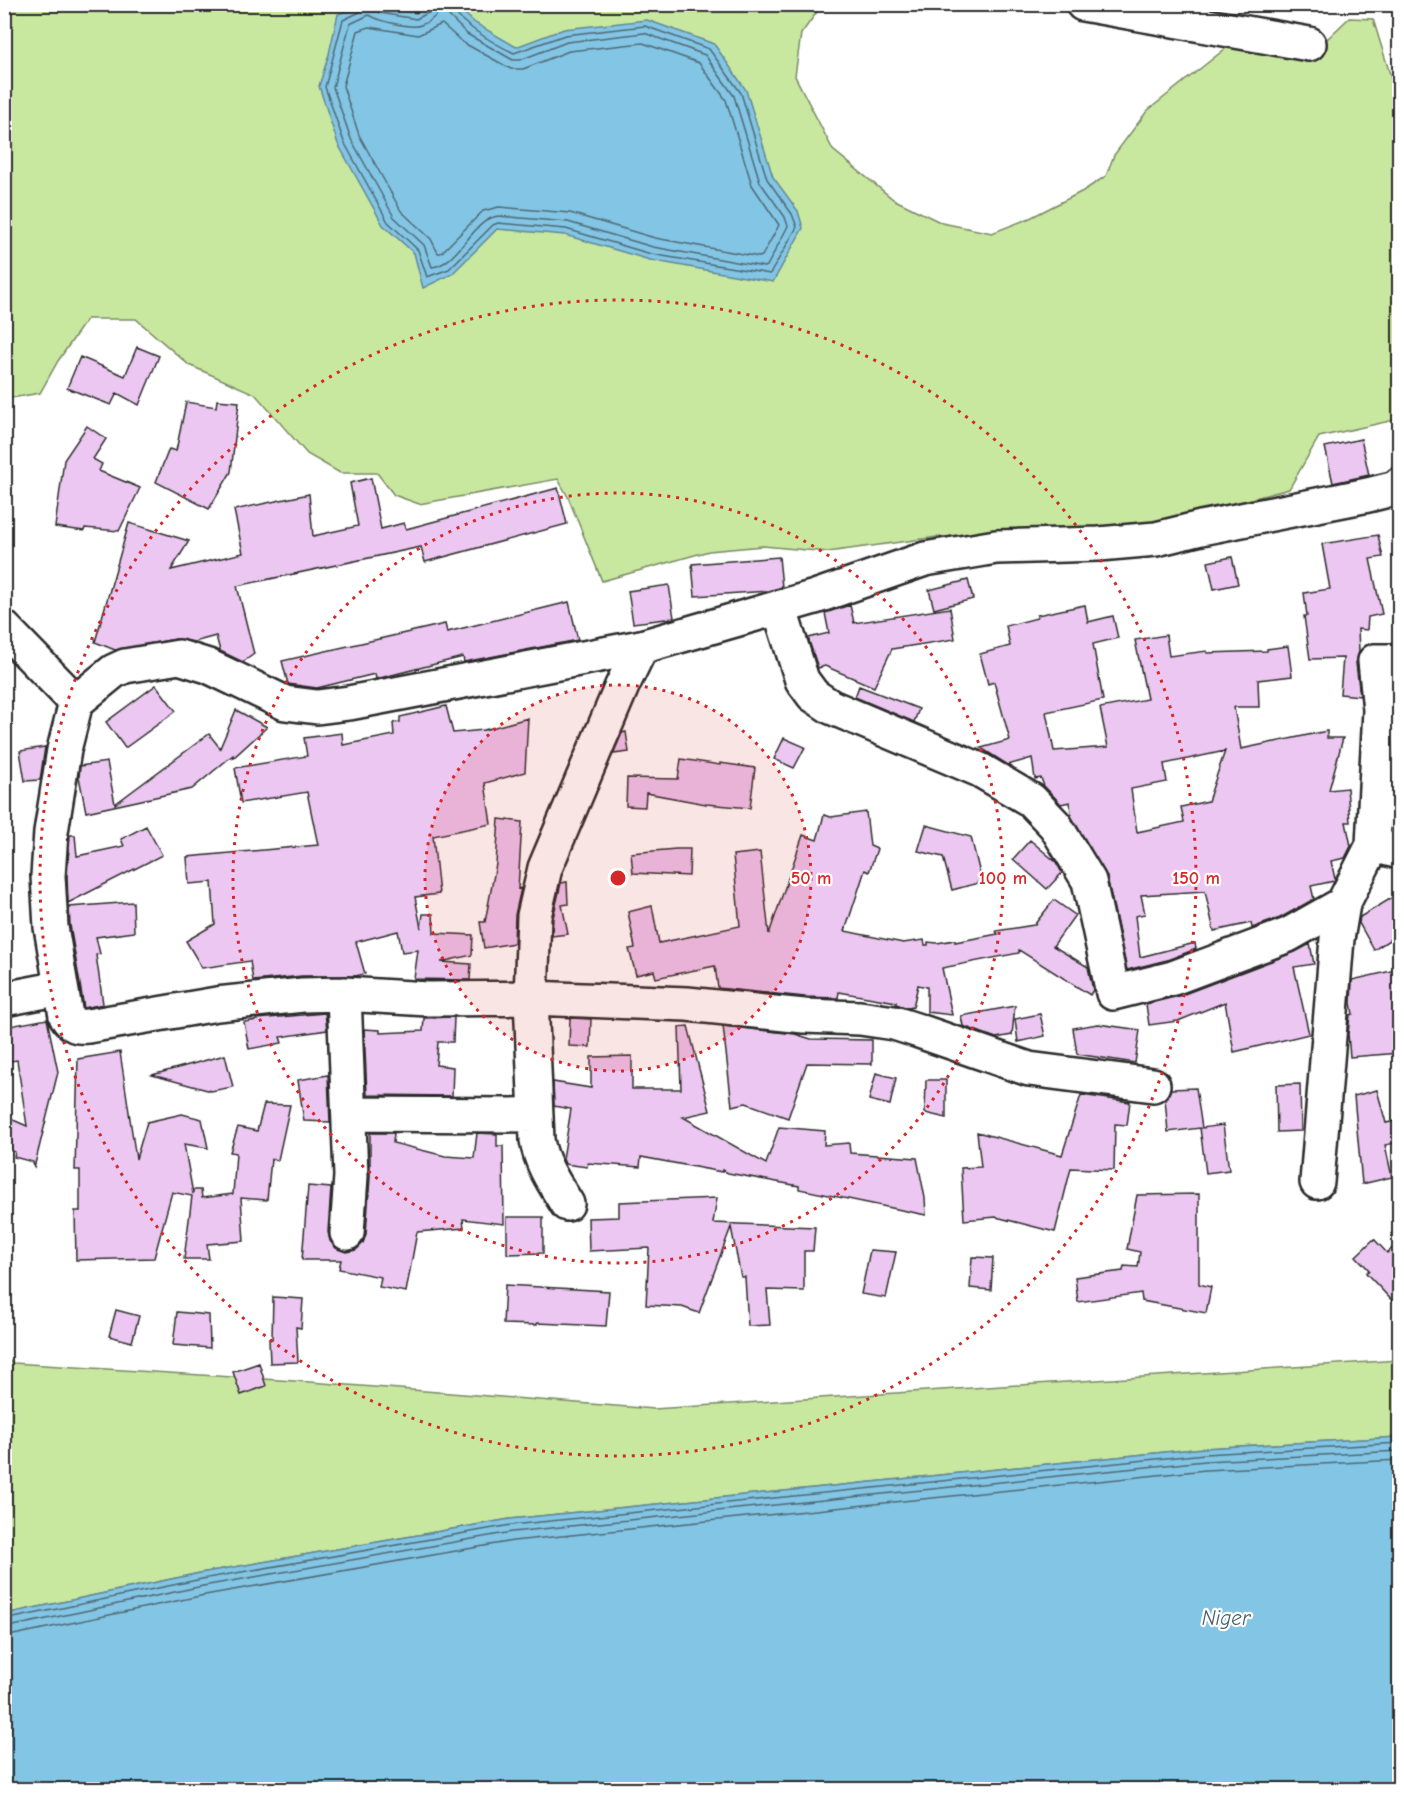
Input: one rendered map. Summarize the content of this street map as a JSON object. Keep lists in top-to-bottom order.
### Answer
{
  "water": ["Niger"],
  "rings": ["50 m", "100 m", "150 m"]
}
